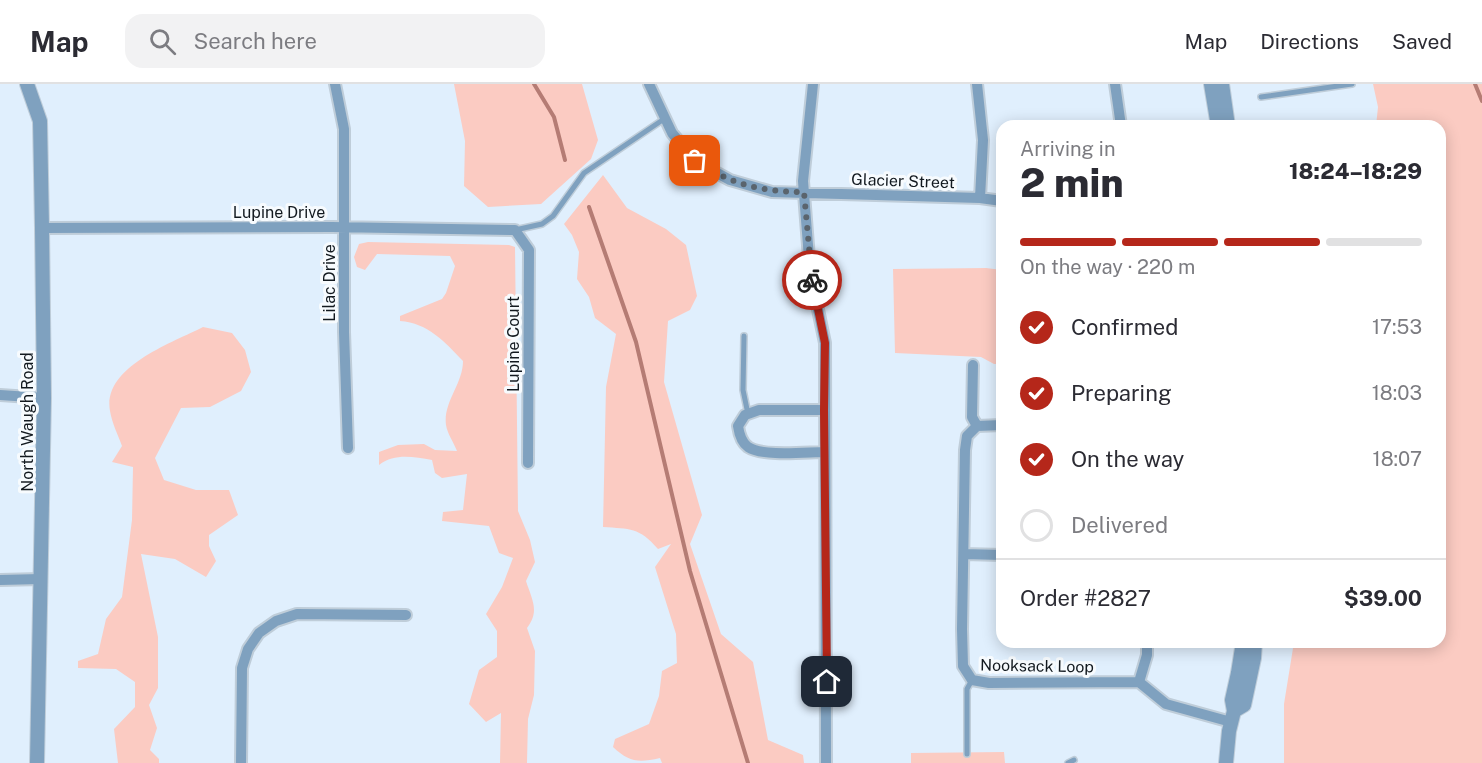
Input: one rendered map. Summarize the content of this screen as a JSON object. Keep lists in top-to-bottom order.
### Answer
{
  "streets": {
    "street": [
      "Glacier Street",
      "Lupine Drive",
      "Lilac Drive",
      "Lupine Court",
      "North Waugh Road",
      "Nooksack Loop"
    ]
  },
  "crossings": [
    ["Lupine Drive", "Lilac Drive"],
    ["Lupine Drive", "Lupine Court"],
    ["Lupine Drive", "North Waugh Road"]
  ],
  "page": {
    "header": "Map",
    "search": "Search here",
    "nav": ["Map", "Directions", "Saved"],
    "heading": ["2 min", "Arriving in", "18:24–18:29"],
    "panel": ["Order #2827", "$39.00"],
    "bar": "On the way · 220 m",
    "list": [
      ["Confirmed", "17:53"],
      ["Preparing", "18:03"],
      ["On the way", "18:07"],
      "Delivered"
    ]
  }
}
